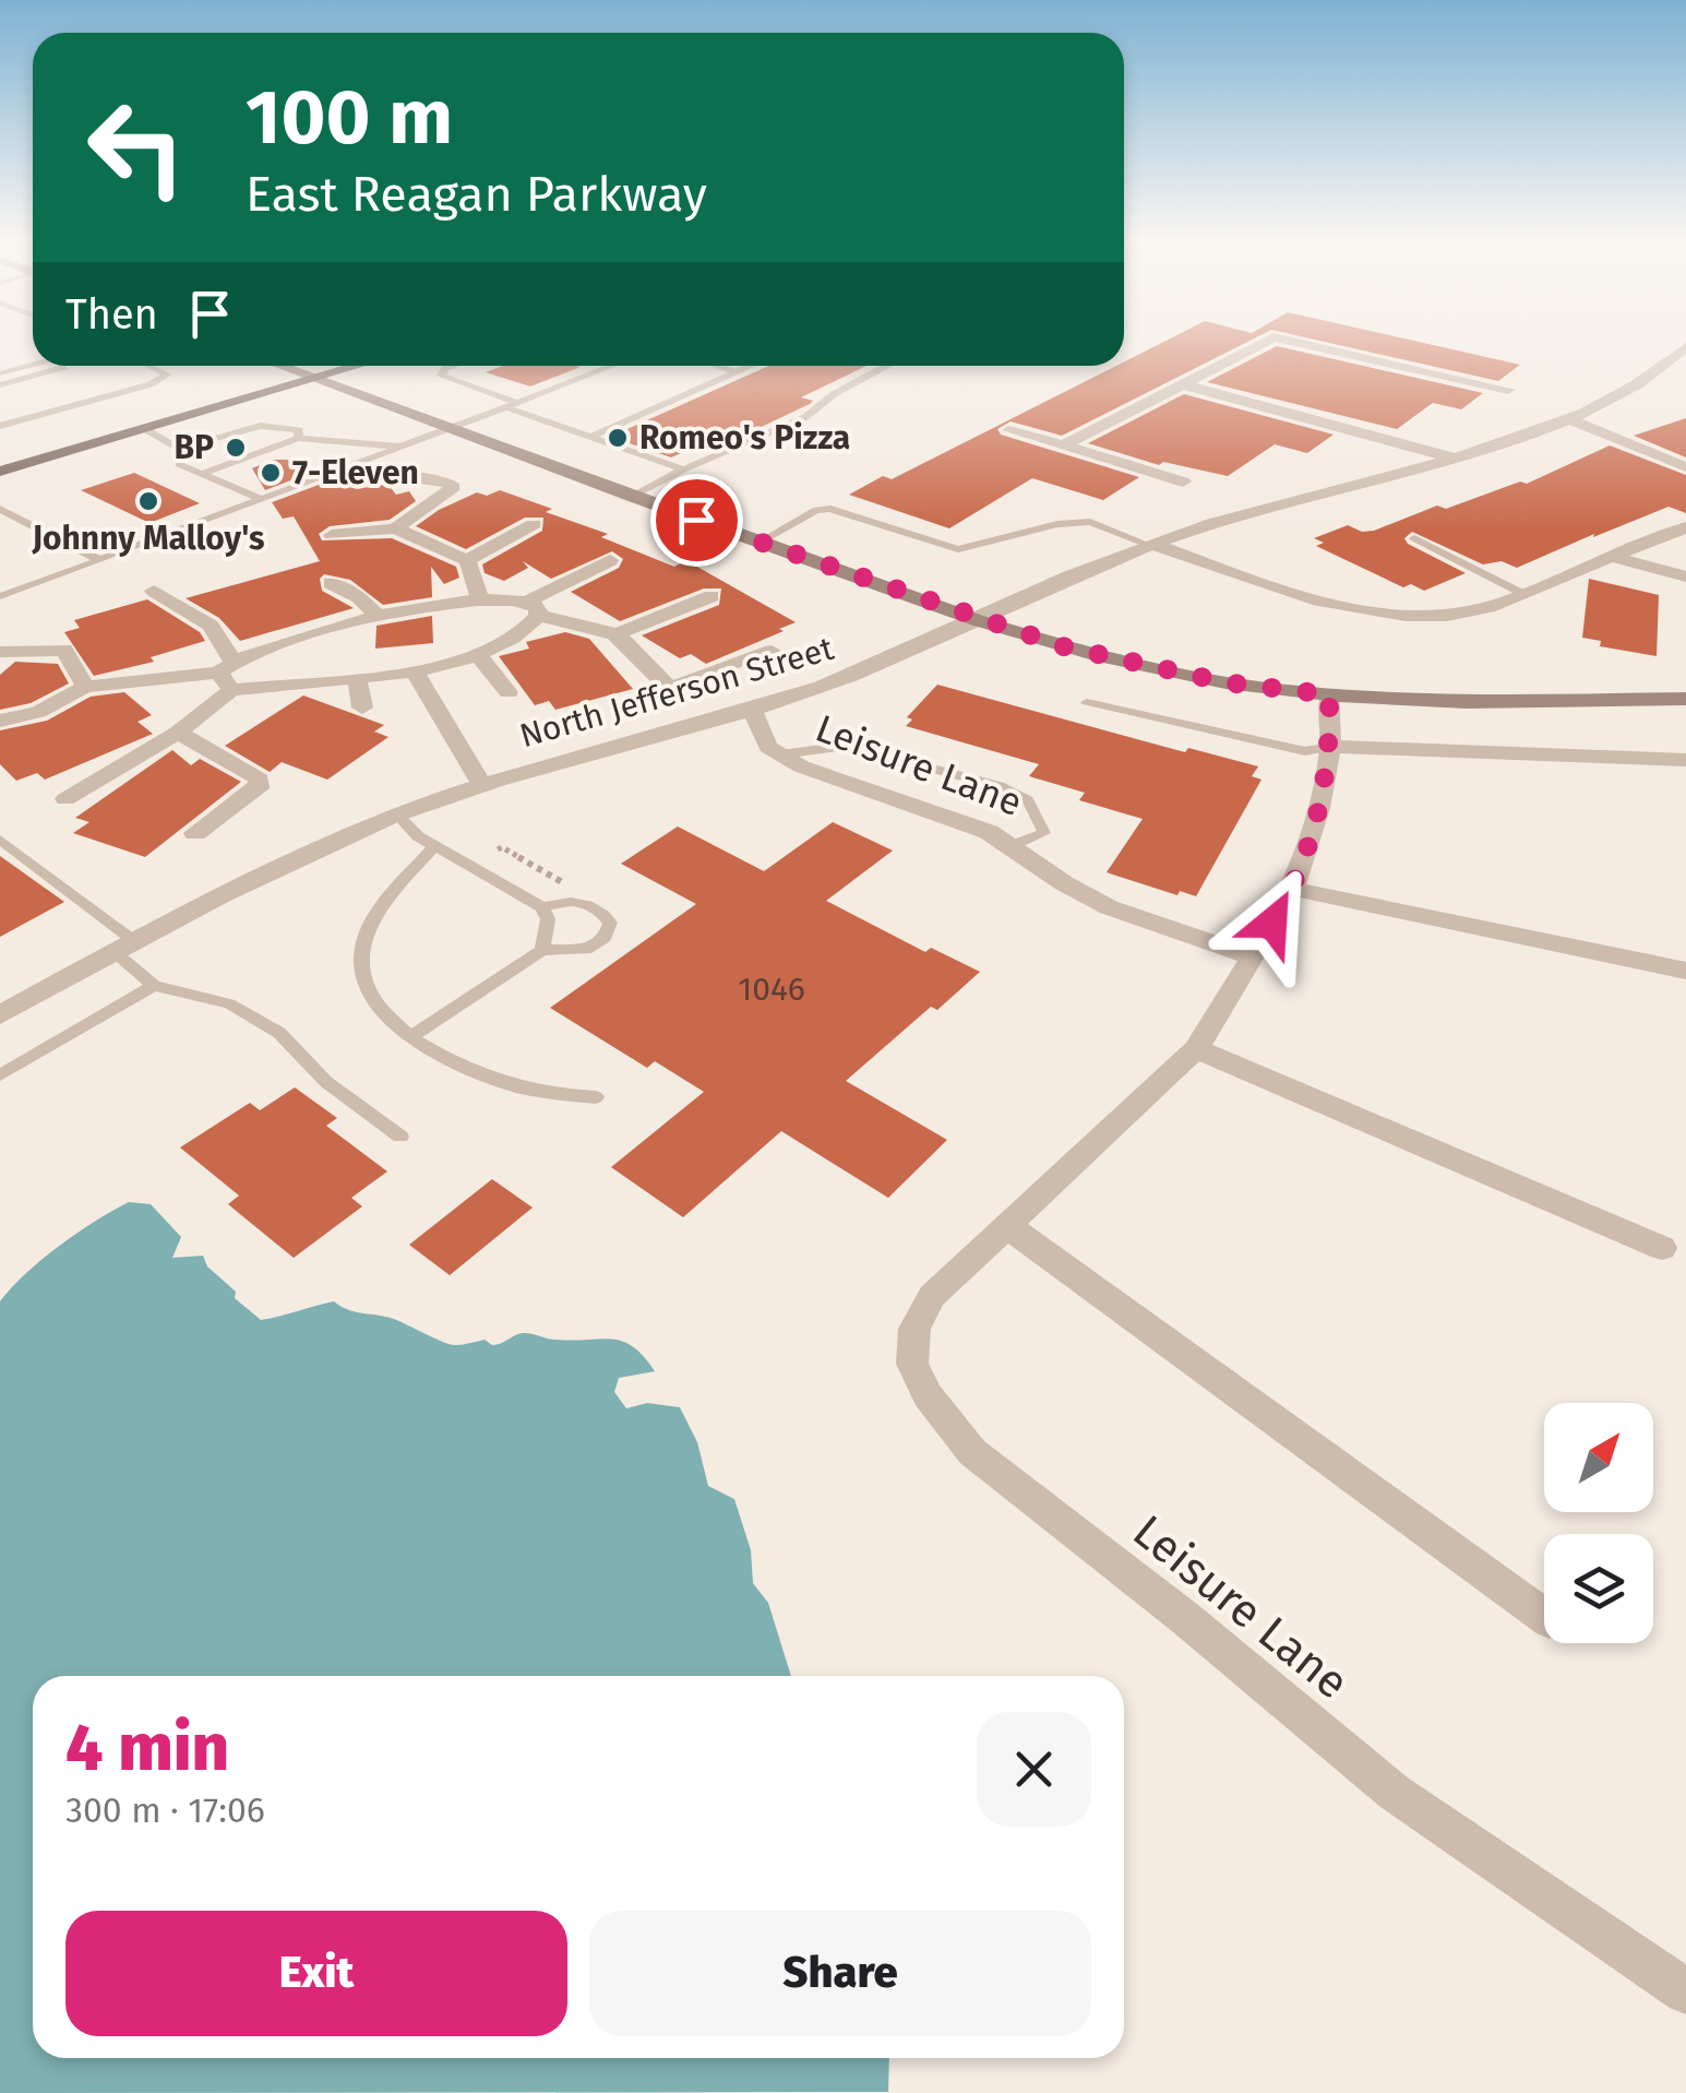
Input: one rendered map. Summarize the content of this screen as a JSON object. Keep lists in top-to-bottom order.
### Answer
{
  "streets": {
    "street": ["North Jefferson Street", "Leisure Lane"]
  },
  "crossings": [
    ["North Jefferson Street", "Leisure Lane"]
  ],
  "places": [
    "Romeo's Pizza",
    "BP",
    "7-Eleven",
    "Johnny Malloy's"
  ],
  "house_numbers": ["1046"],
  "north": "top right",
  "page": {
    "turn": ["100 m", "East Reagan Parkway"],
    "then": "Then",
    "heading": ["4 min", "300 m · 17:06"],
    "buttons": ["Exit", "Share"]
  }
}
